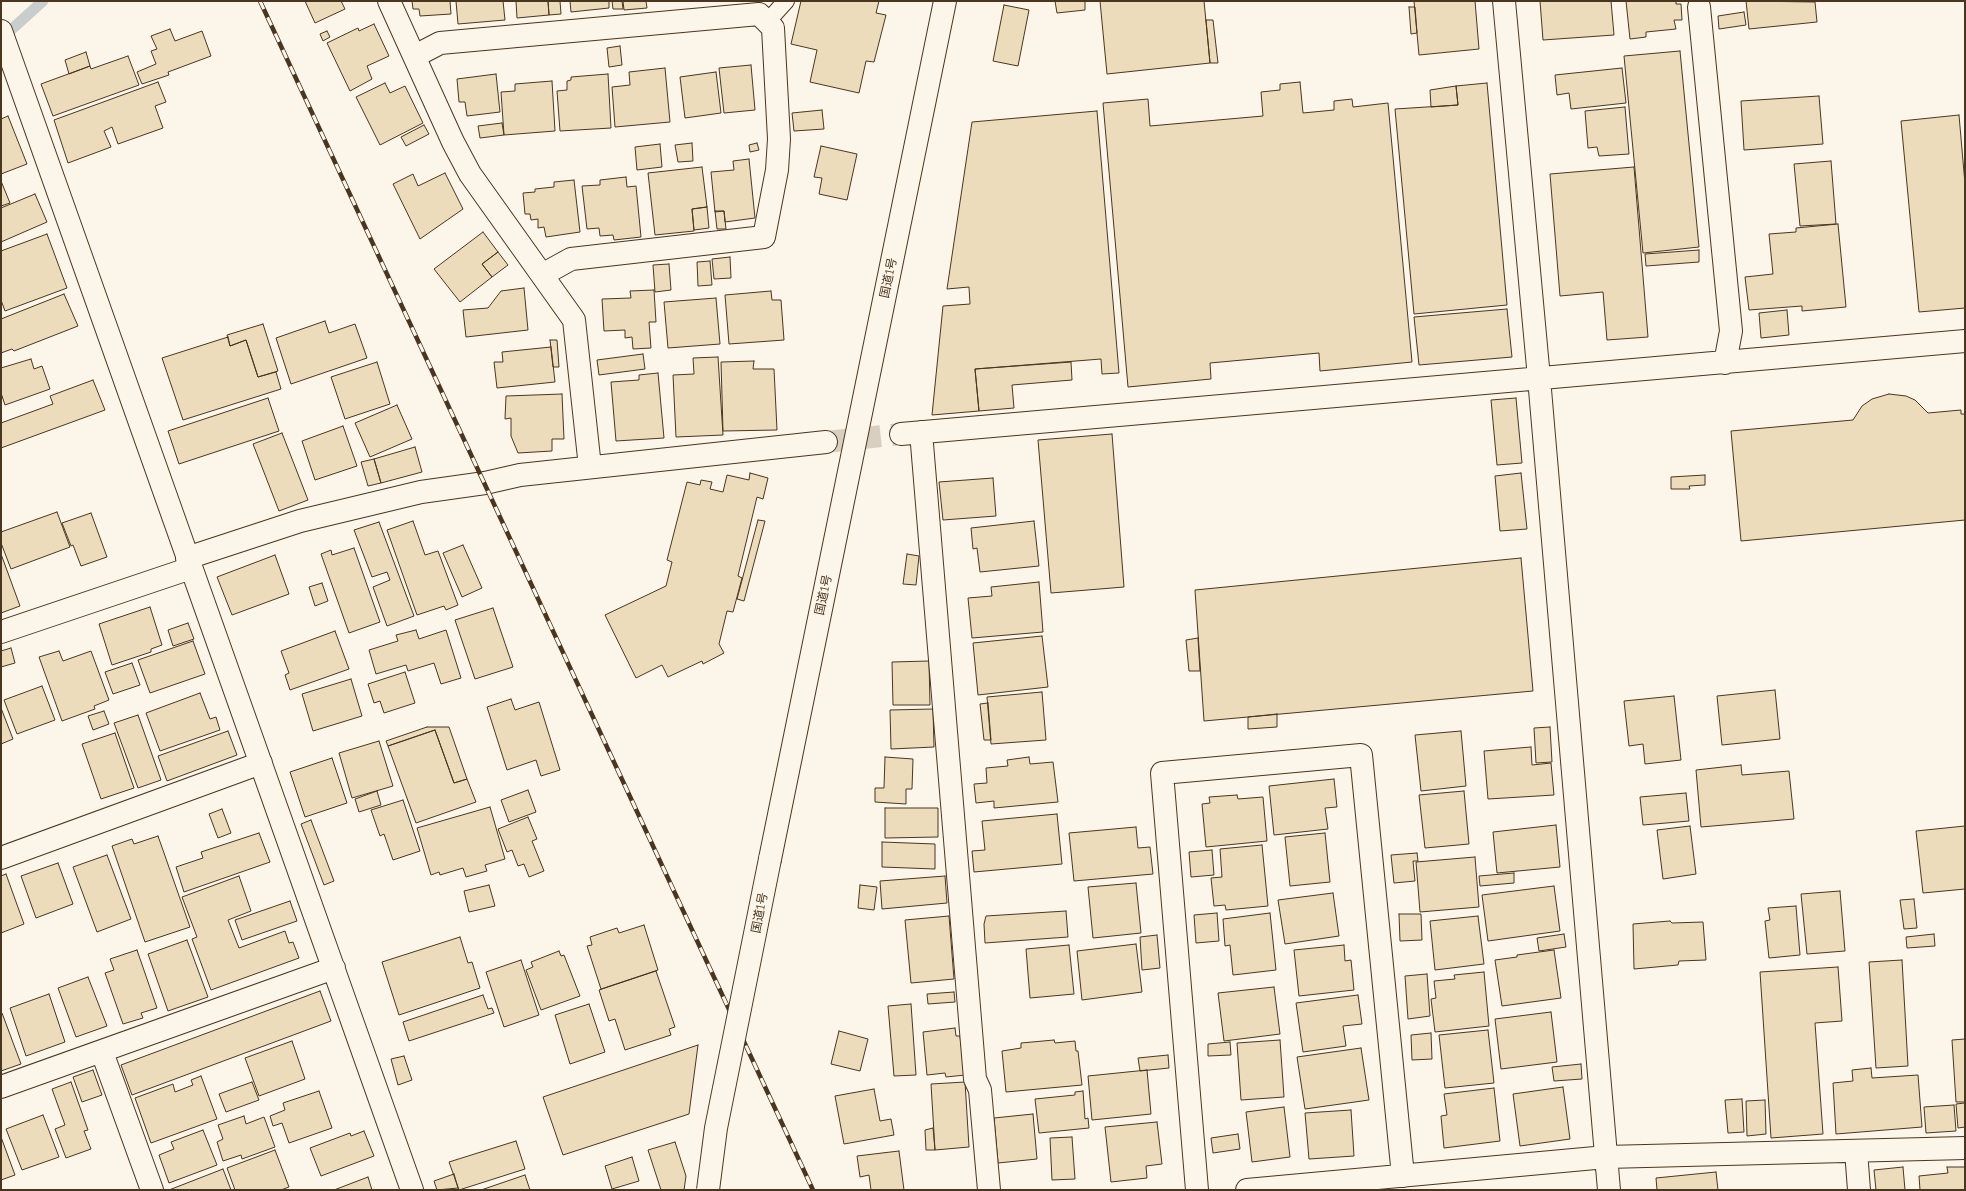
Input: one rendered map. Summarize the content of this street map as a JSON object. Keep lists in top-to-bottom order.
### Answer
{
  "streets": {
    "main road": ["国道1号"]
  }
}
